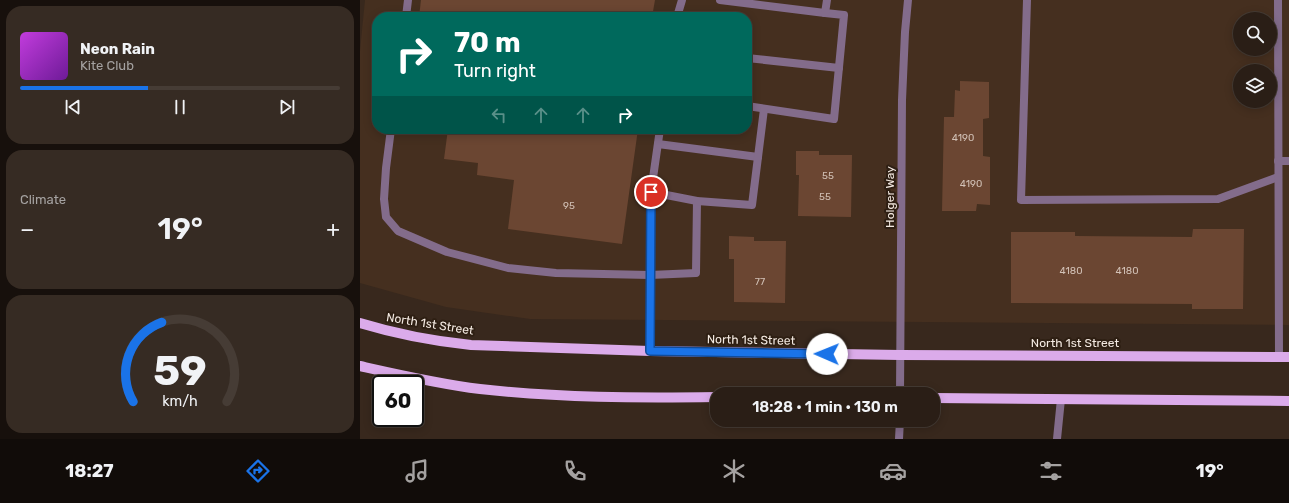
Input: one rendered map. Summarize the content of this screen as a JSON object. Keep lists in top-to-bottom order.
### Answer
{
  "streets": {
    "main road": ["North 1st Street"],
    "street": ["Holger Way"]
  },
  "crossings": [
    ["Holger Way", "North 1st Street"]
  ],
  "house_numbers": [
    "4190",
    "55",
    "4190",
    "55",
    "95",
    "4180",
    "4180",
    "77"
  ],
  "page": {
    "turn": ["70 m", "Turn right"],
    "song": ["Neon Rain", "Kite Club"],
    "tile": "Climate",
    "heat": ["−", "19°", "+"],
    "limit": "60",
    "trip": "18:28 · 1 min · 130 m",
    "tabs": ["18:27", "19°"],
    "gauge": ["59", "km/h"]
  }
}
